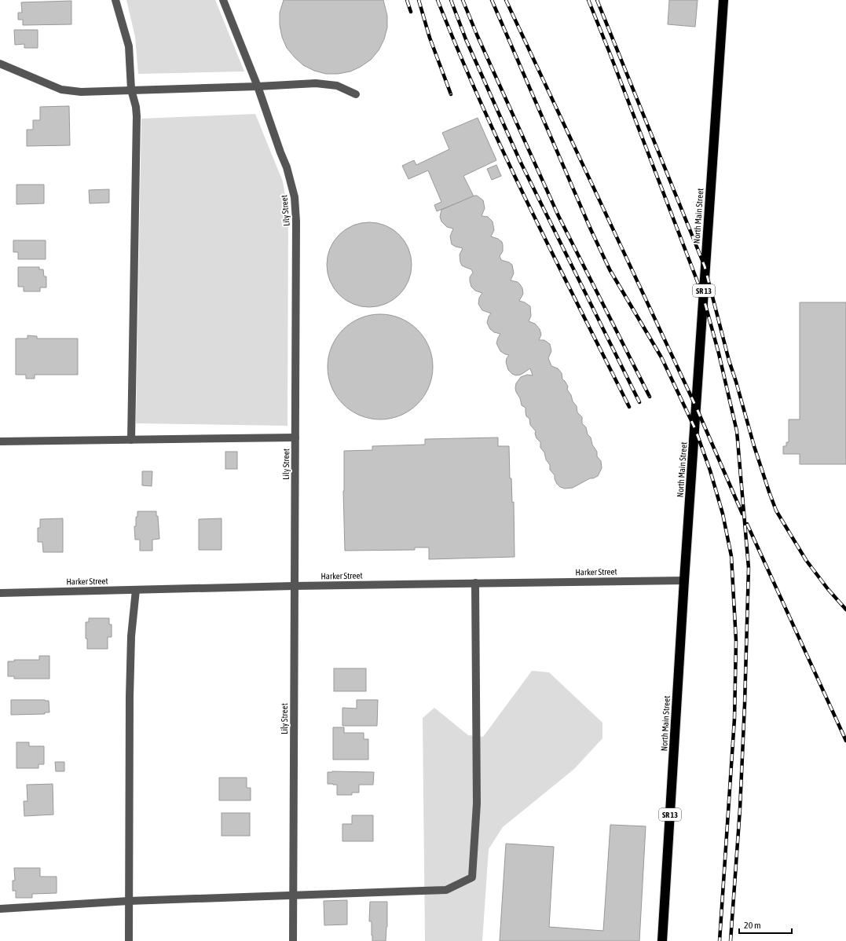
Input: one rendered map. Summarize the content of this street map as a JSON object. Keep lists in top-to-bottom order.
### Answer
{
  "streets": {
    "highway": ["North Main Street", "SR 13"],
    "street": ["Lily Street", "Harker Street"]
  },
  "crossings": [
    ["Lily Street", "Harker Street"],
    ["North Main Street", "Harker Street"]
  ],
  "scale_bar": "20 m"
}
